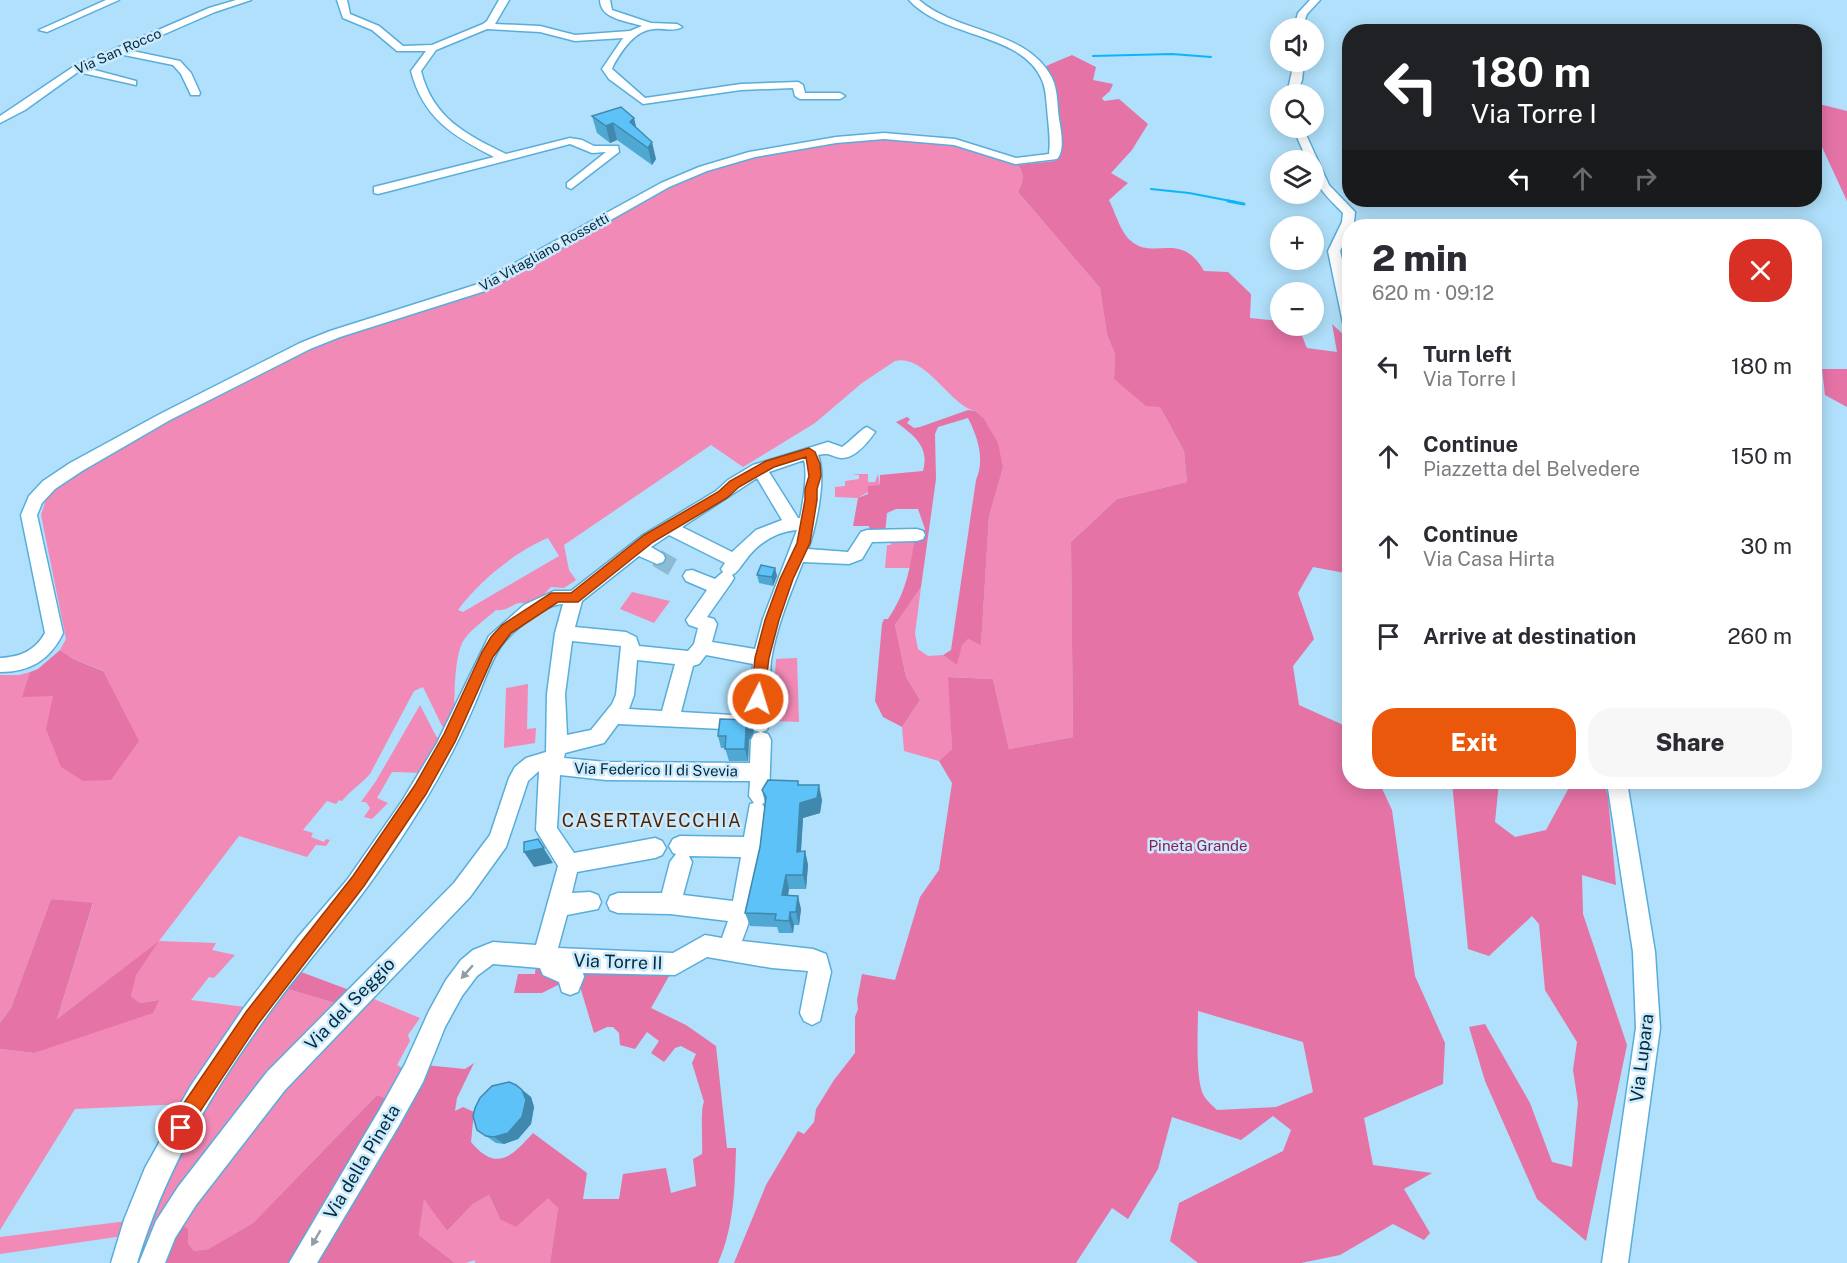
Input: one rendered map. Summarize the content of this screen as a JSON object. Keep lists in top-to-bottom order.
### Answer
{
  "streets": {
    "street": [
      "Via San Rocco",
      "Via Vitagliano Rossetti",
      "Via Federico II di Svevia",
      "Via Torre II",
      "Via del Seggio",
      "Via Lupara",
      "Via della Pineta"
    ]
  },
  "crossings": [
    ["Via Federico II di Svevia", "Via del Seggio"],
    ["Via Torre II", "Via della Pineta"]
  ],
  "one_way": ["Via della Pineta"],
  "districts": ["CASERTAVECCHIA"],
  "parks": ["Pineta Grande"],
  "page": {
    "map_buttons": ["+", "−"],
    "turn": ["180 m", "Via Torre I"],
    "heading": ["2 min", "620 m · 09:12"],
    "list": [
      {
        "name": "Turn left",
        "note": "Via Torre I",
        "value": "180 m"
      },
      {
        "name": "Continue",
        "note": "Piazzetta del Belvedere",
        "value": "150 m"
      },
      {
        "name": "Continue",
        "note": "Via Casa Hirta",
        "value": "30 m"
      },
      {
        "name": "Arrive at destination",
        "value": "260 m"
      }
    ],
    "buttons": ["Exit", "Share"]
  }
}
